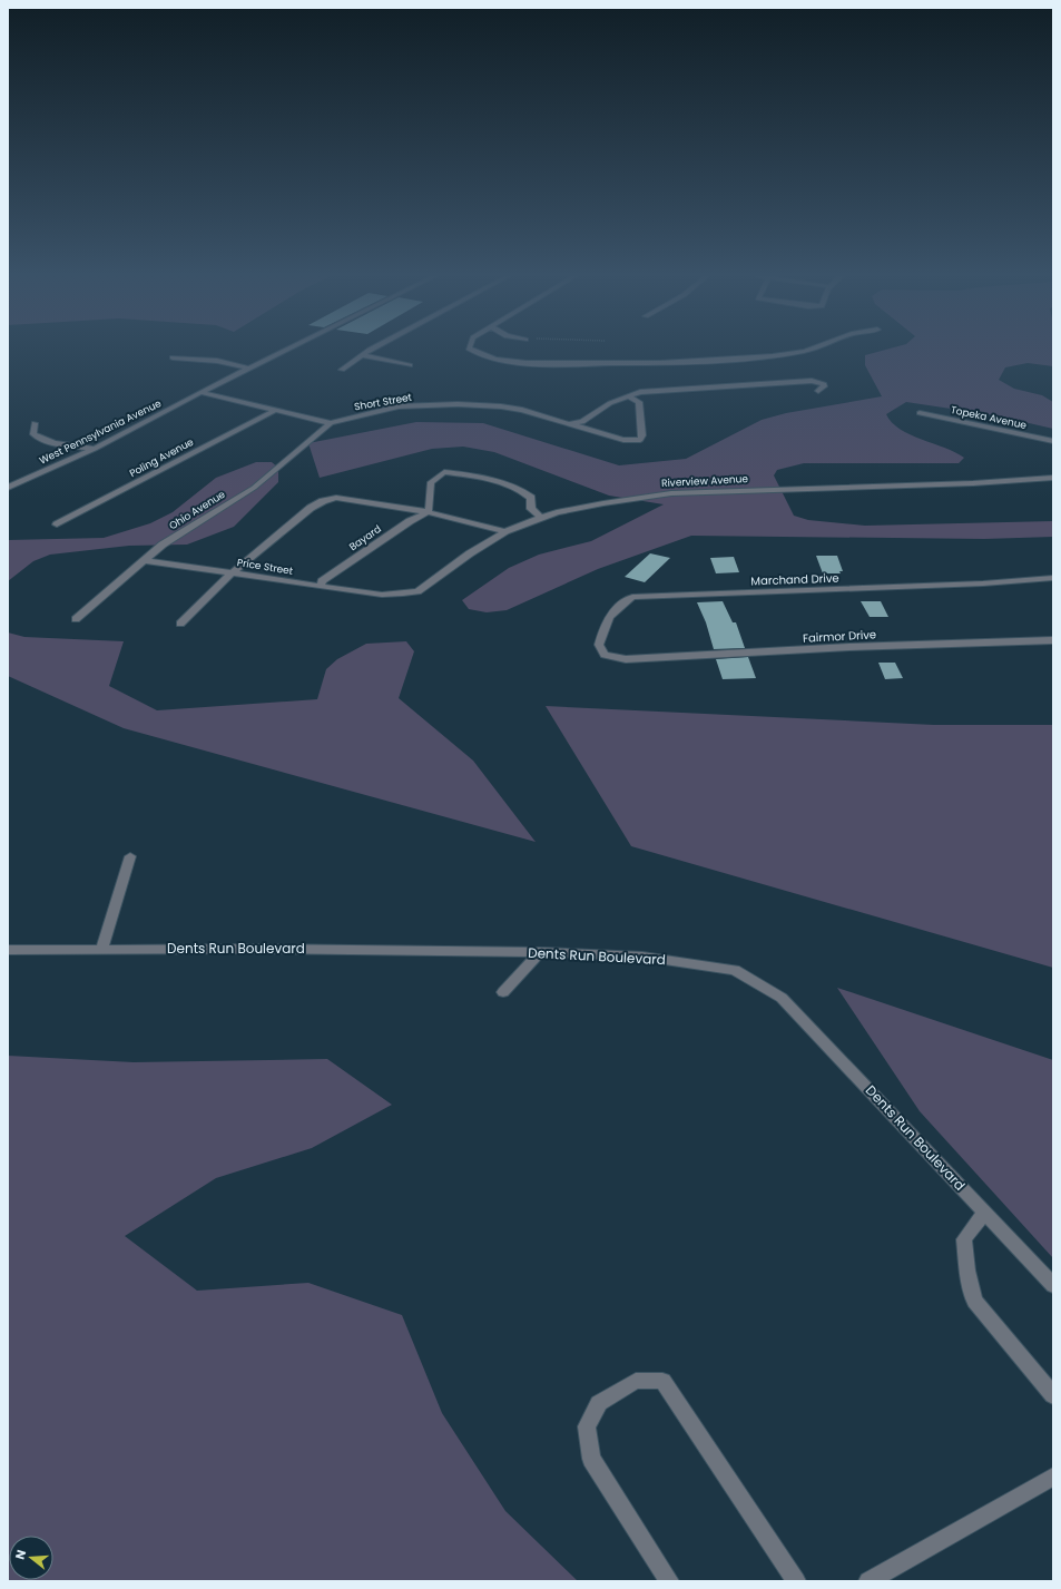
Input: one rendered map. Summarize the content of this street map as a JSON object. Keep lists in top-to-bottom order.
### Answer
{
  "streets": {
    "street": [
      "Short Street",
      "Topeka Avenue",
      "West Pennsylvania Avenue",
      "Poling Avenue",
      "Riverview Avenue",
      "Ohio Avenue",
      "Bayard",
      "Price Street",
      "Marchand Drive",
      "Fairmor Drive",
      "Dents Run Boulevard"
    ]
  },
  "crossings": [
    ["Short Street", "West Pennsylvania Avenue"],
    ["Short Street", "Poling Avenue"],
    ["Short Street", "Ohio Avenue"],
    ["Riverview Avenue", "Price Street"],
    ["Ohio Avenue", "Price Street"],
    ["Bayard", "Price Street"],
    ["Marchand Drive", "Fairmor Drive"]
  ],
  "north": "left"
}
